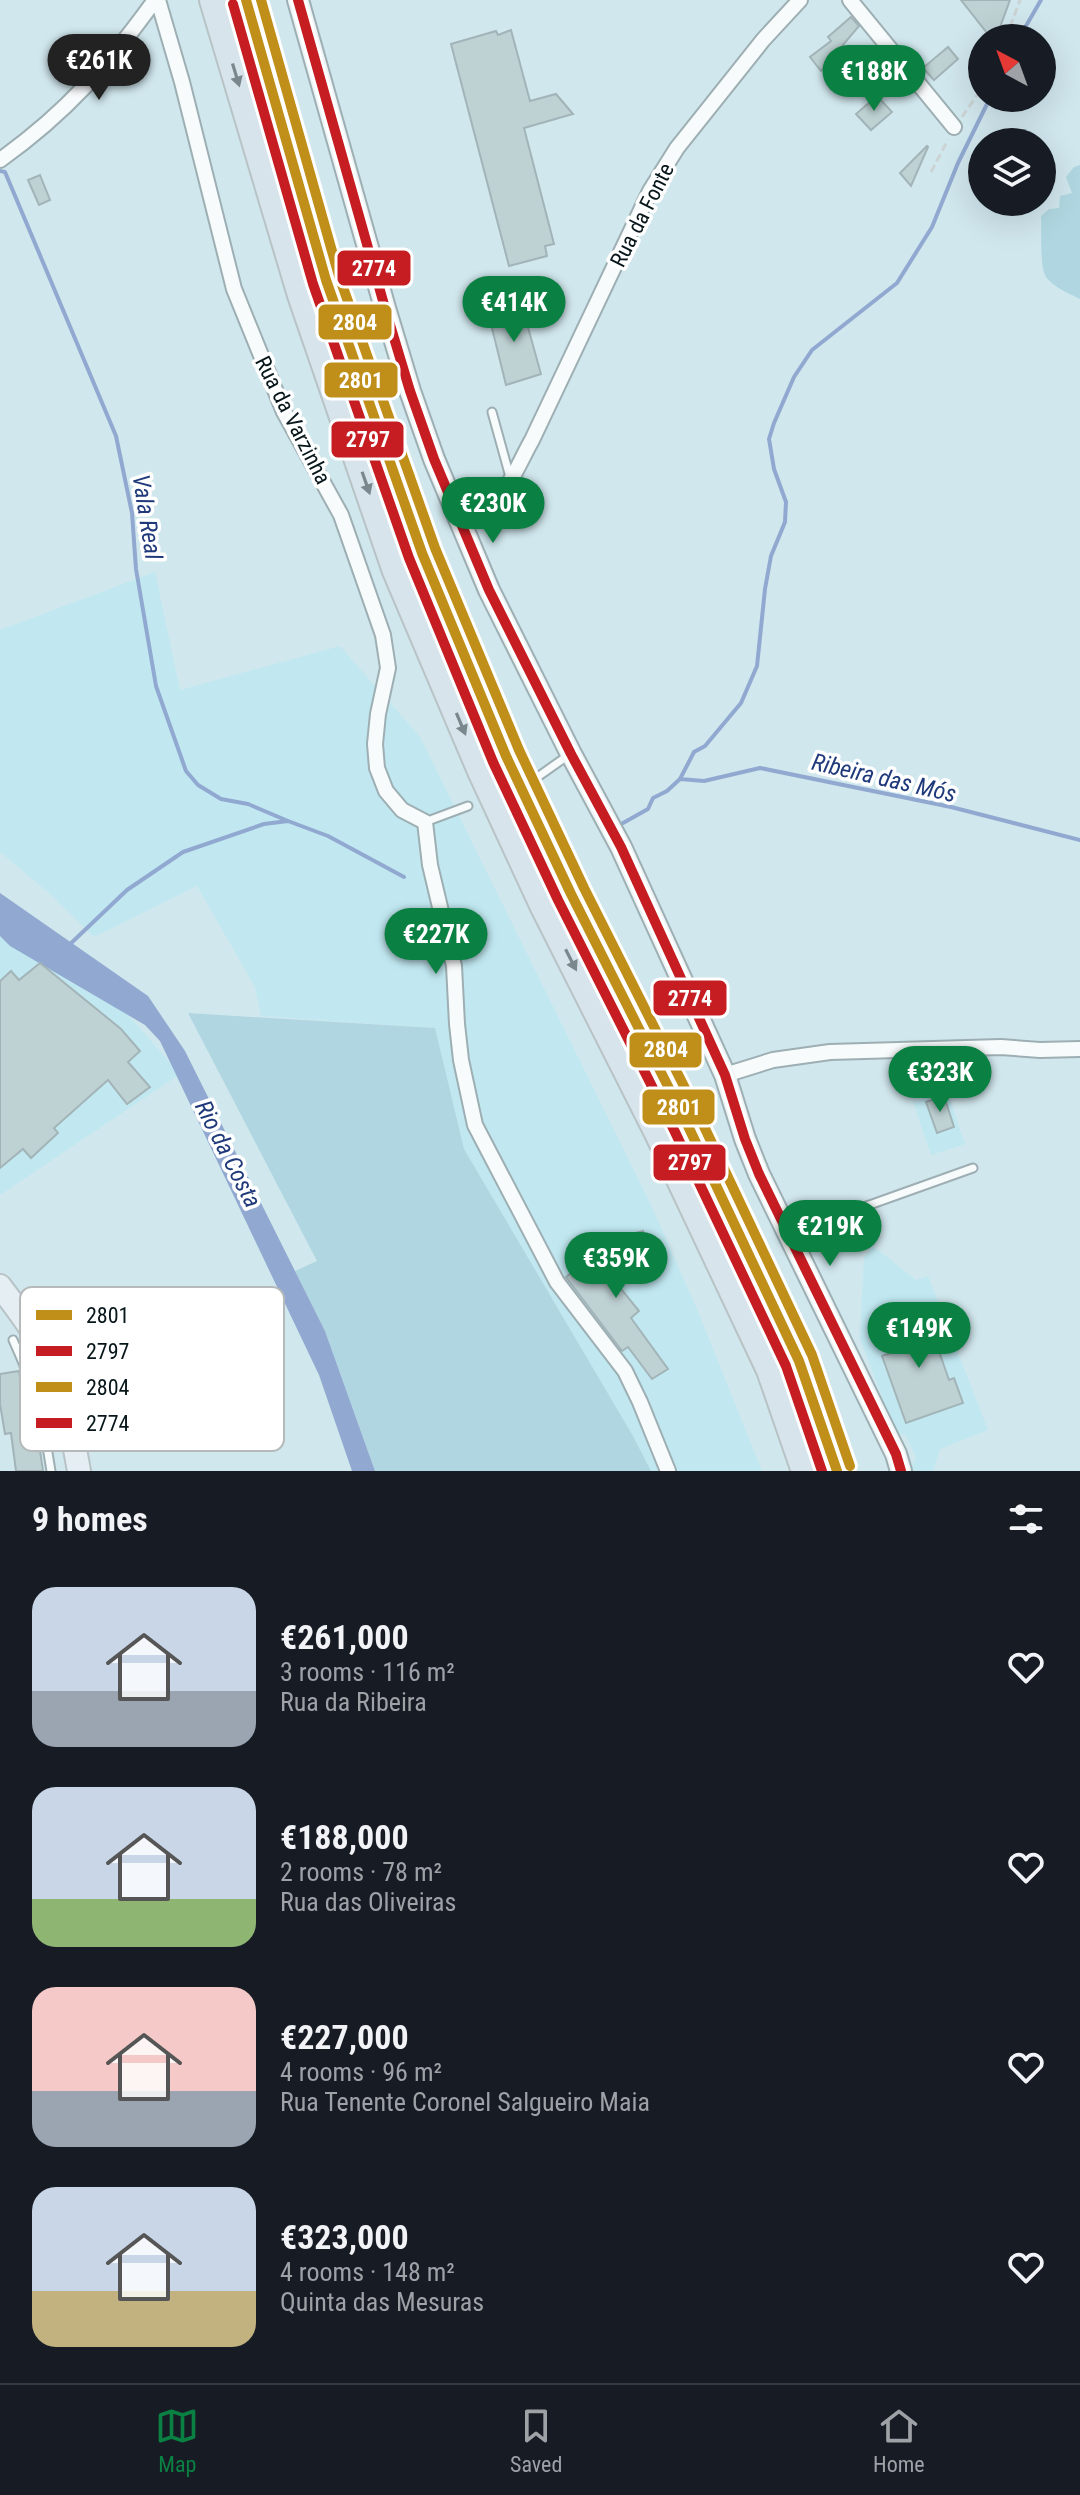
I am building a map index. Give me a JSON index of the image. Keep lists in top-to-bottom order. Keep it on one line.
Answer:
{"streets":{"street":["Rua da Fonte","Rua da Varzinha"]},"water":["Vala Real","Ribeira das Mós","Rio da Costa"],"lines":["transit line 2801","transit line 2804","transit line 2774","transit line 2797"],"legend":["2801","2797","2804","2774"],"north":"top left","page":{"price":["€261K","€188K","€414K","€230K","€227K","€323K","€219K","€359K","€149K"],"heading":"9 homes","list":[{"name":"€261,000","note":"3 rooms · 116 m² · Rua da Ribeira"},{"name":"€188,000","note":"2 rooms · 78 m² · Rua das Oliveiras"},{"name":"€227,000","note":"4 rooms · 96 m² · Rua Tenente Coronel Salgueiro Maia"},{"name":"€323,000","note":"4 rooms · 148 m² · Quinta das Mesuras"}],"tabs":["Map","Saved","Home"]}}
